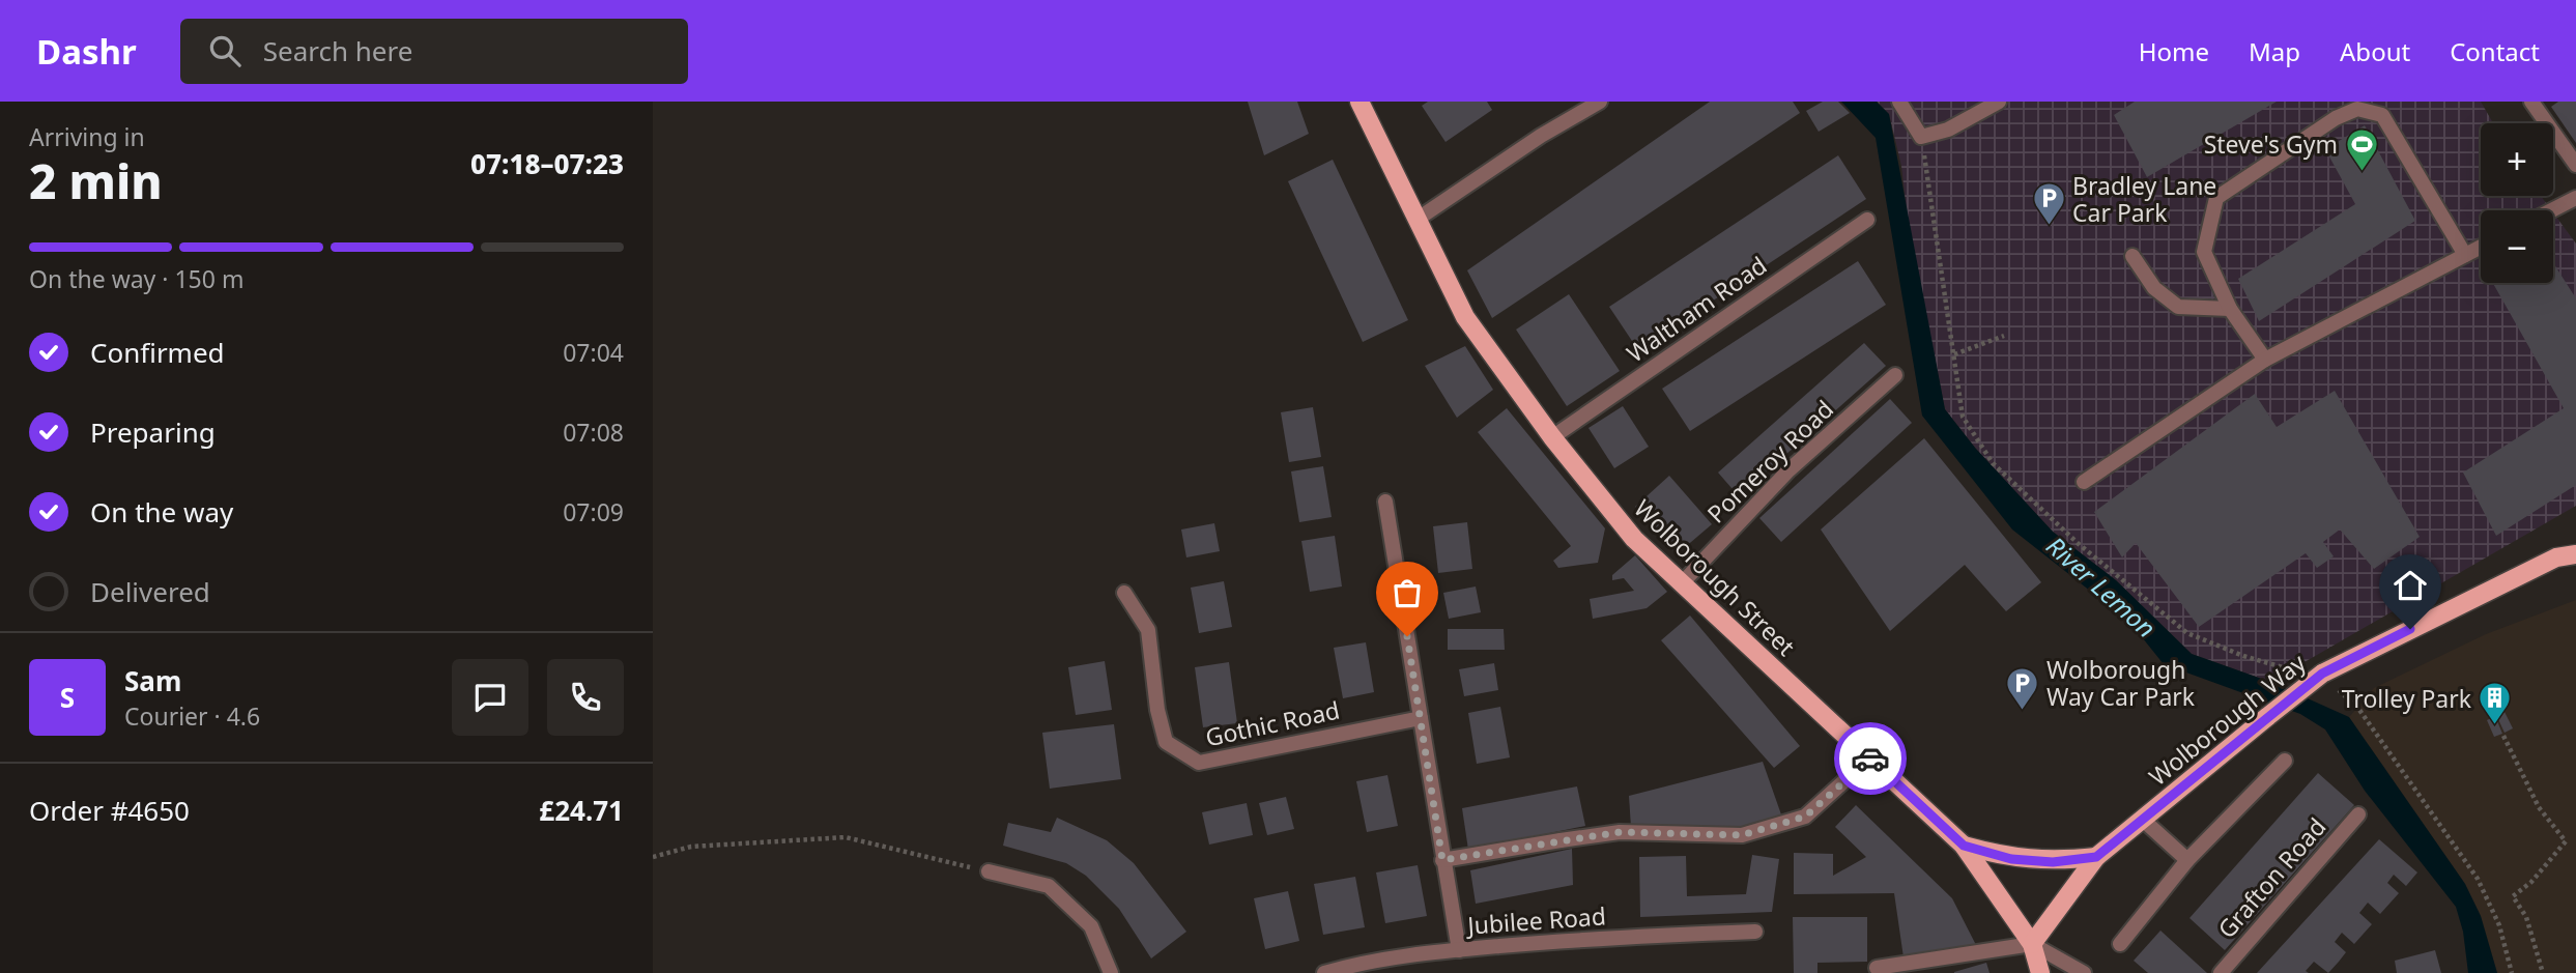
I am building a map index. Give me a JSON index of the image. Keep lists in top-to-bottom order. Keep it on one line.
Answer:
{"streets":{"main road":["Wolborough Street","Wolborough Way"],"street":["Waltham Road","Pomeroy Road","Gothic Road","Grafton Road","Jubilee Road"]},"crossings":[["Waltham Road","Wolborough Street"],["Pomeroy Road","Wolborough Street"],["Wolborough Street","Wolborough Way"]],"water":["River Lemon"],"places":{"sports":["Steve's Gym"],"parking":["Bradley Lane Car Park","Wolborough Way Car Park"],"building":["Trolley Park"]},"page":{"header":"Dashr","search":"Search here","nav":["Home","Map","About","Contact"],"heading":["2 min","Arriving in","07:18–07:23"],"panel":["Sam","Courier · 4.6","Order #4650","£24.71"],"map_buttons":["+","−"],"bar":"On the way · 150 m","list":[["Confirmed","07:04"],["Preparing","07:08"],["On the way","07:09"],"Delivered"],"round":"S"}}
